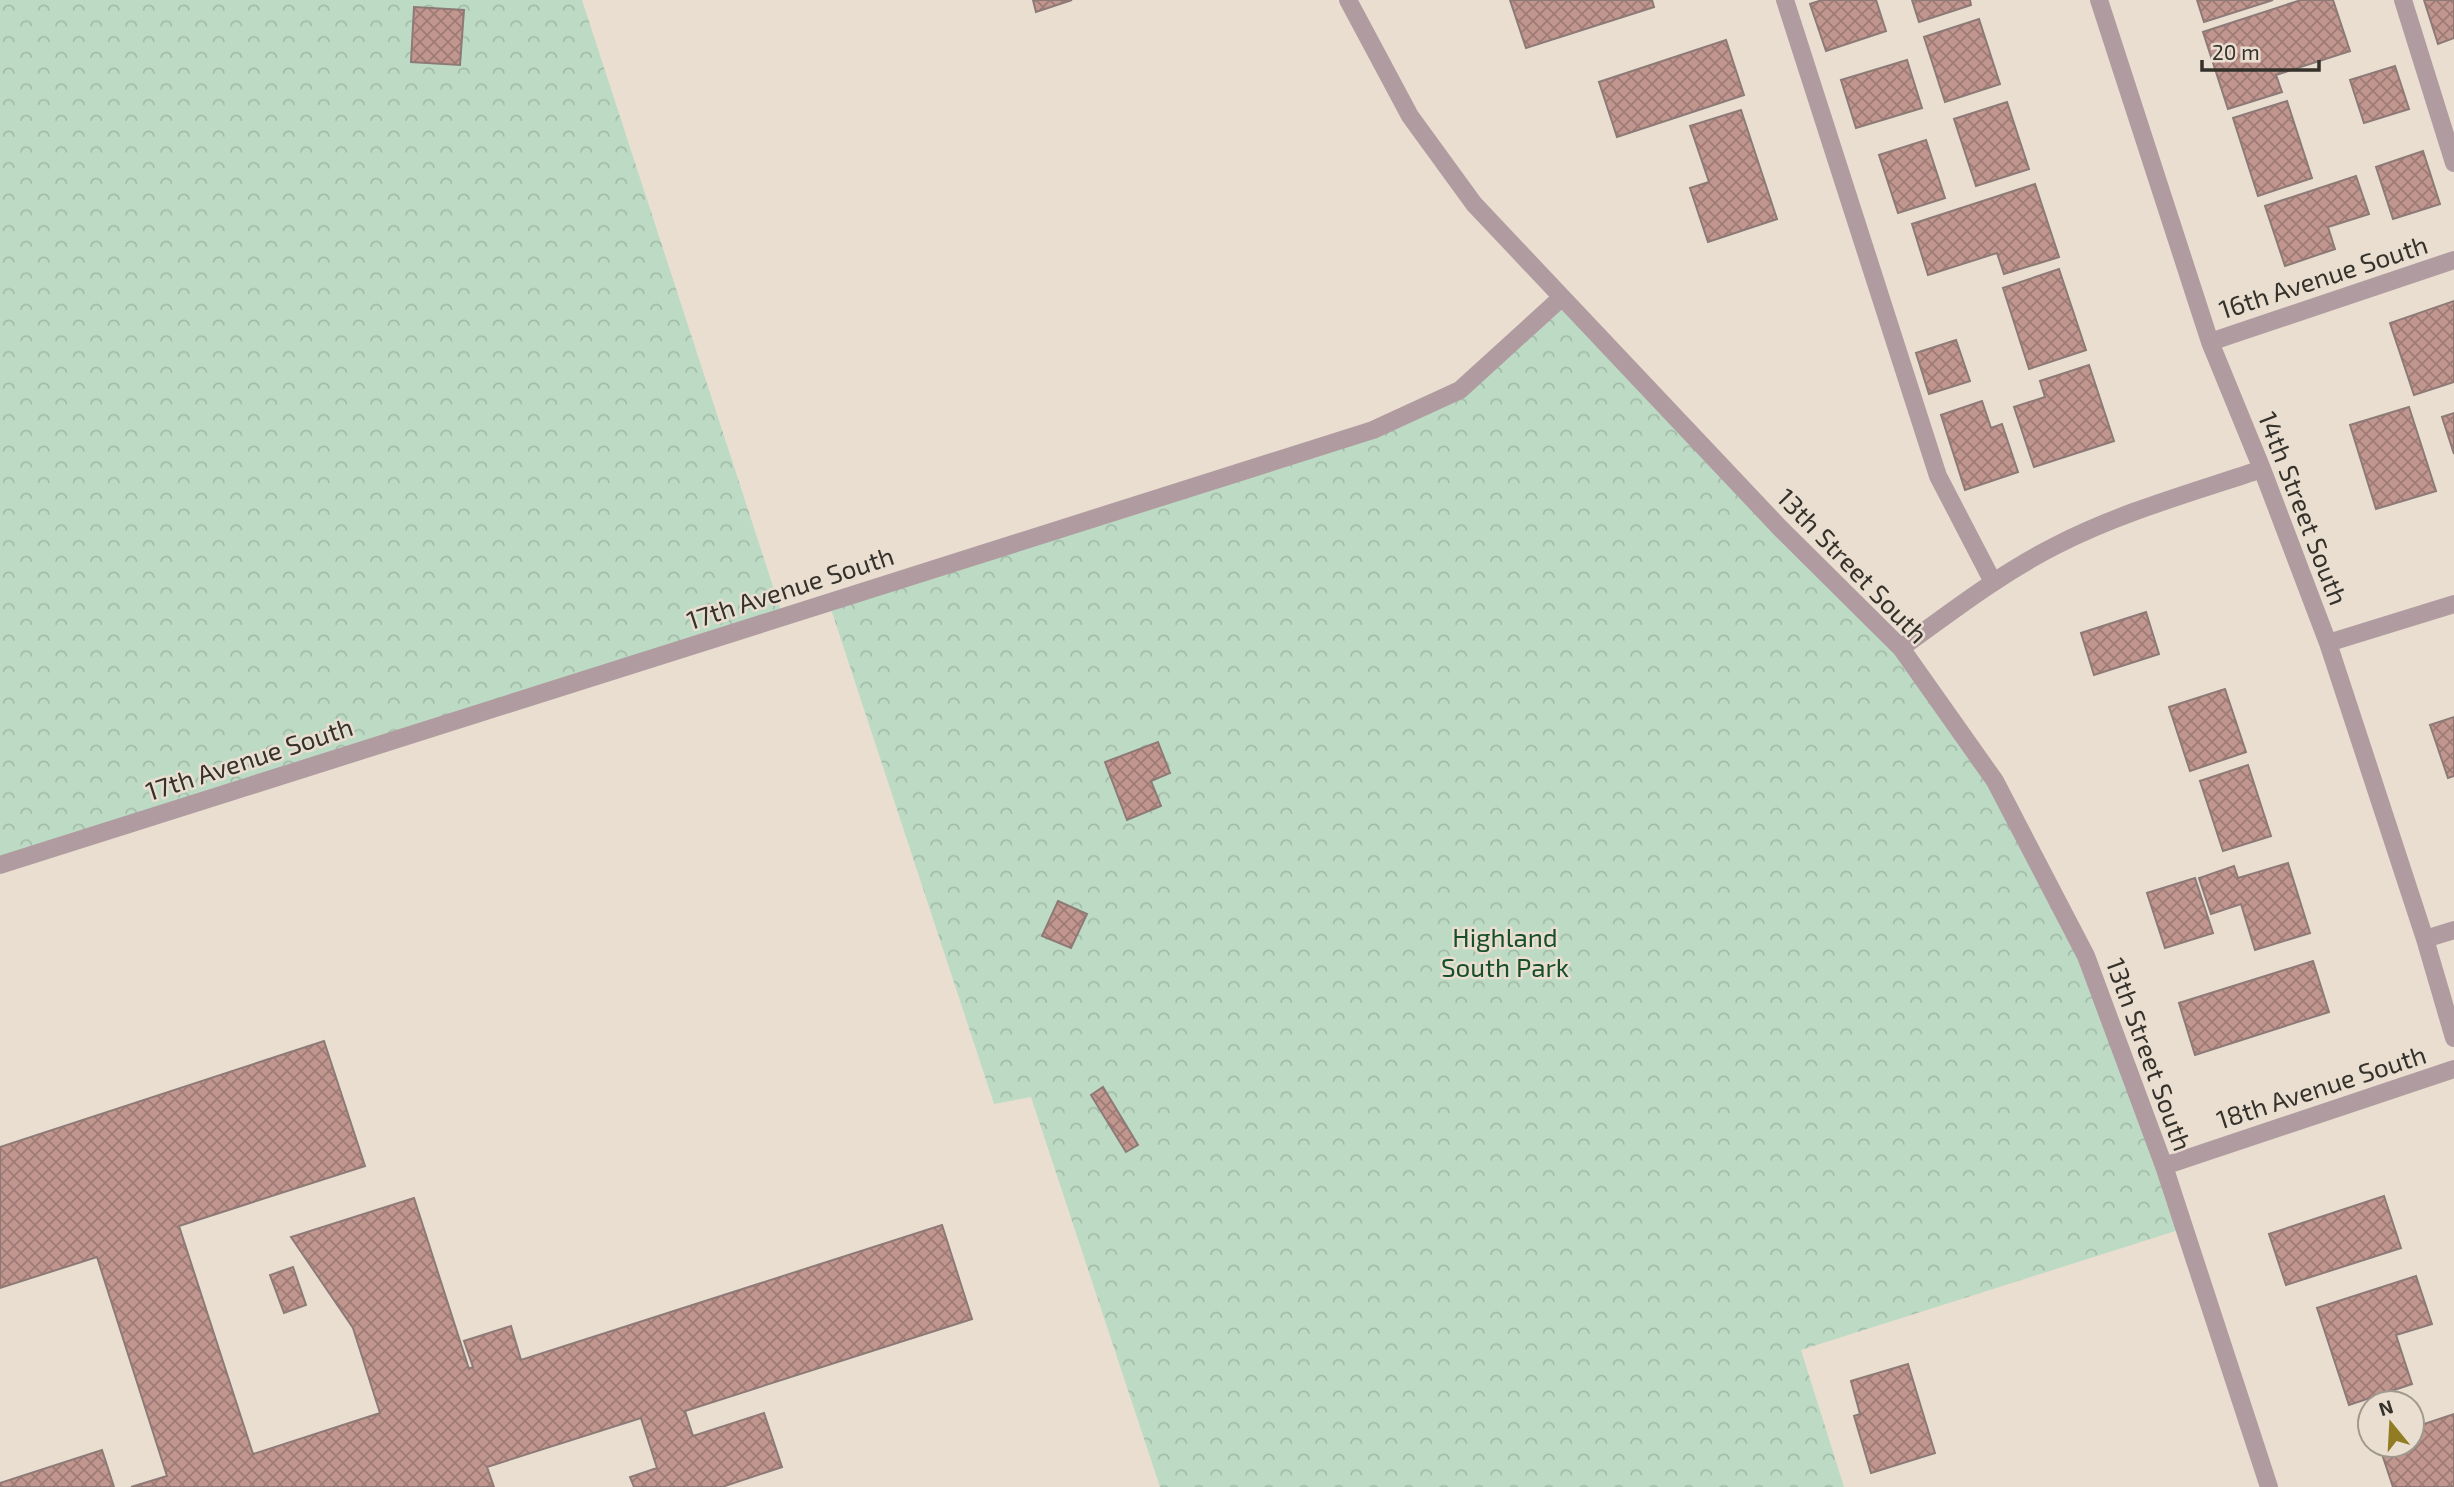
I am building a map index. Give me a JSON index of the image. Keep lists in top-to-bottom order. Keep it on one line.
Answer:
{"streets":{"street":["16th Avenue South","14th Street South","13th Street South","17th Avenue South","18th Avenue South"]},"crossings":[["16th Avenue South","14th Street South"],["13th Street South","17th Avenue South"],["13th Street South","18th Avenue South"]],"parks":["Highland South Park"],"scale_bar":"20 m","north":"top"}
